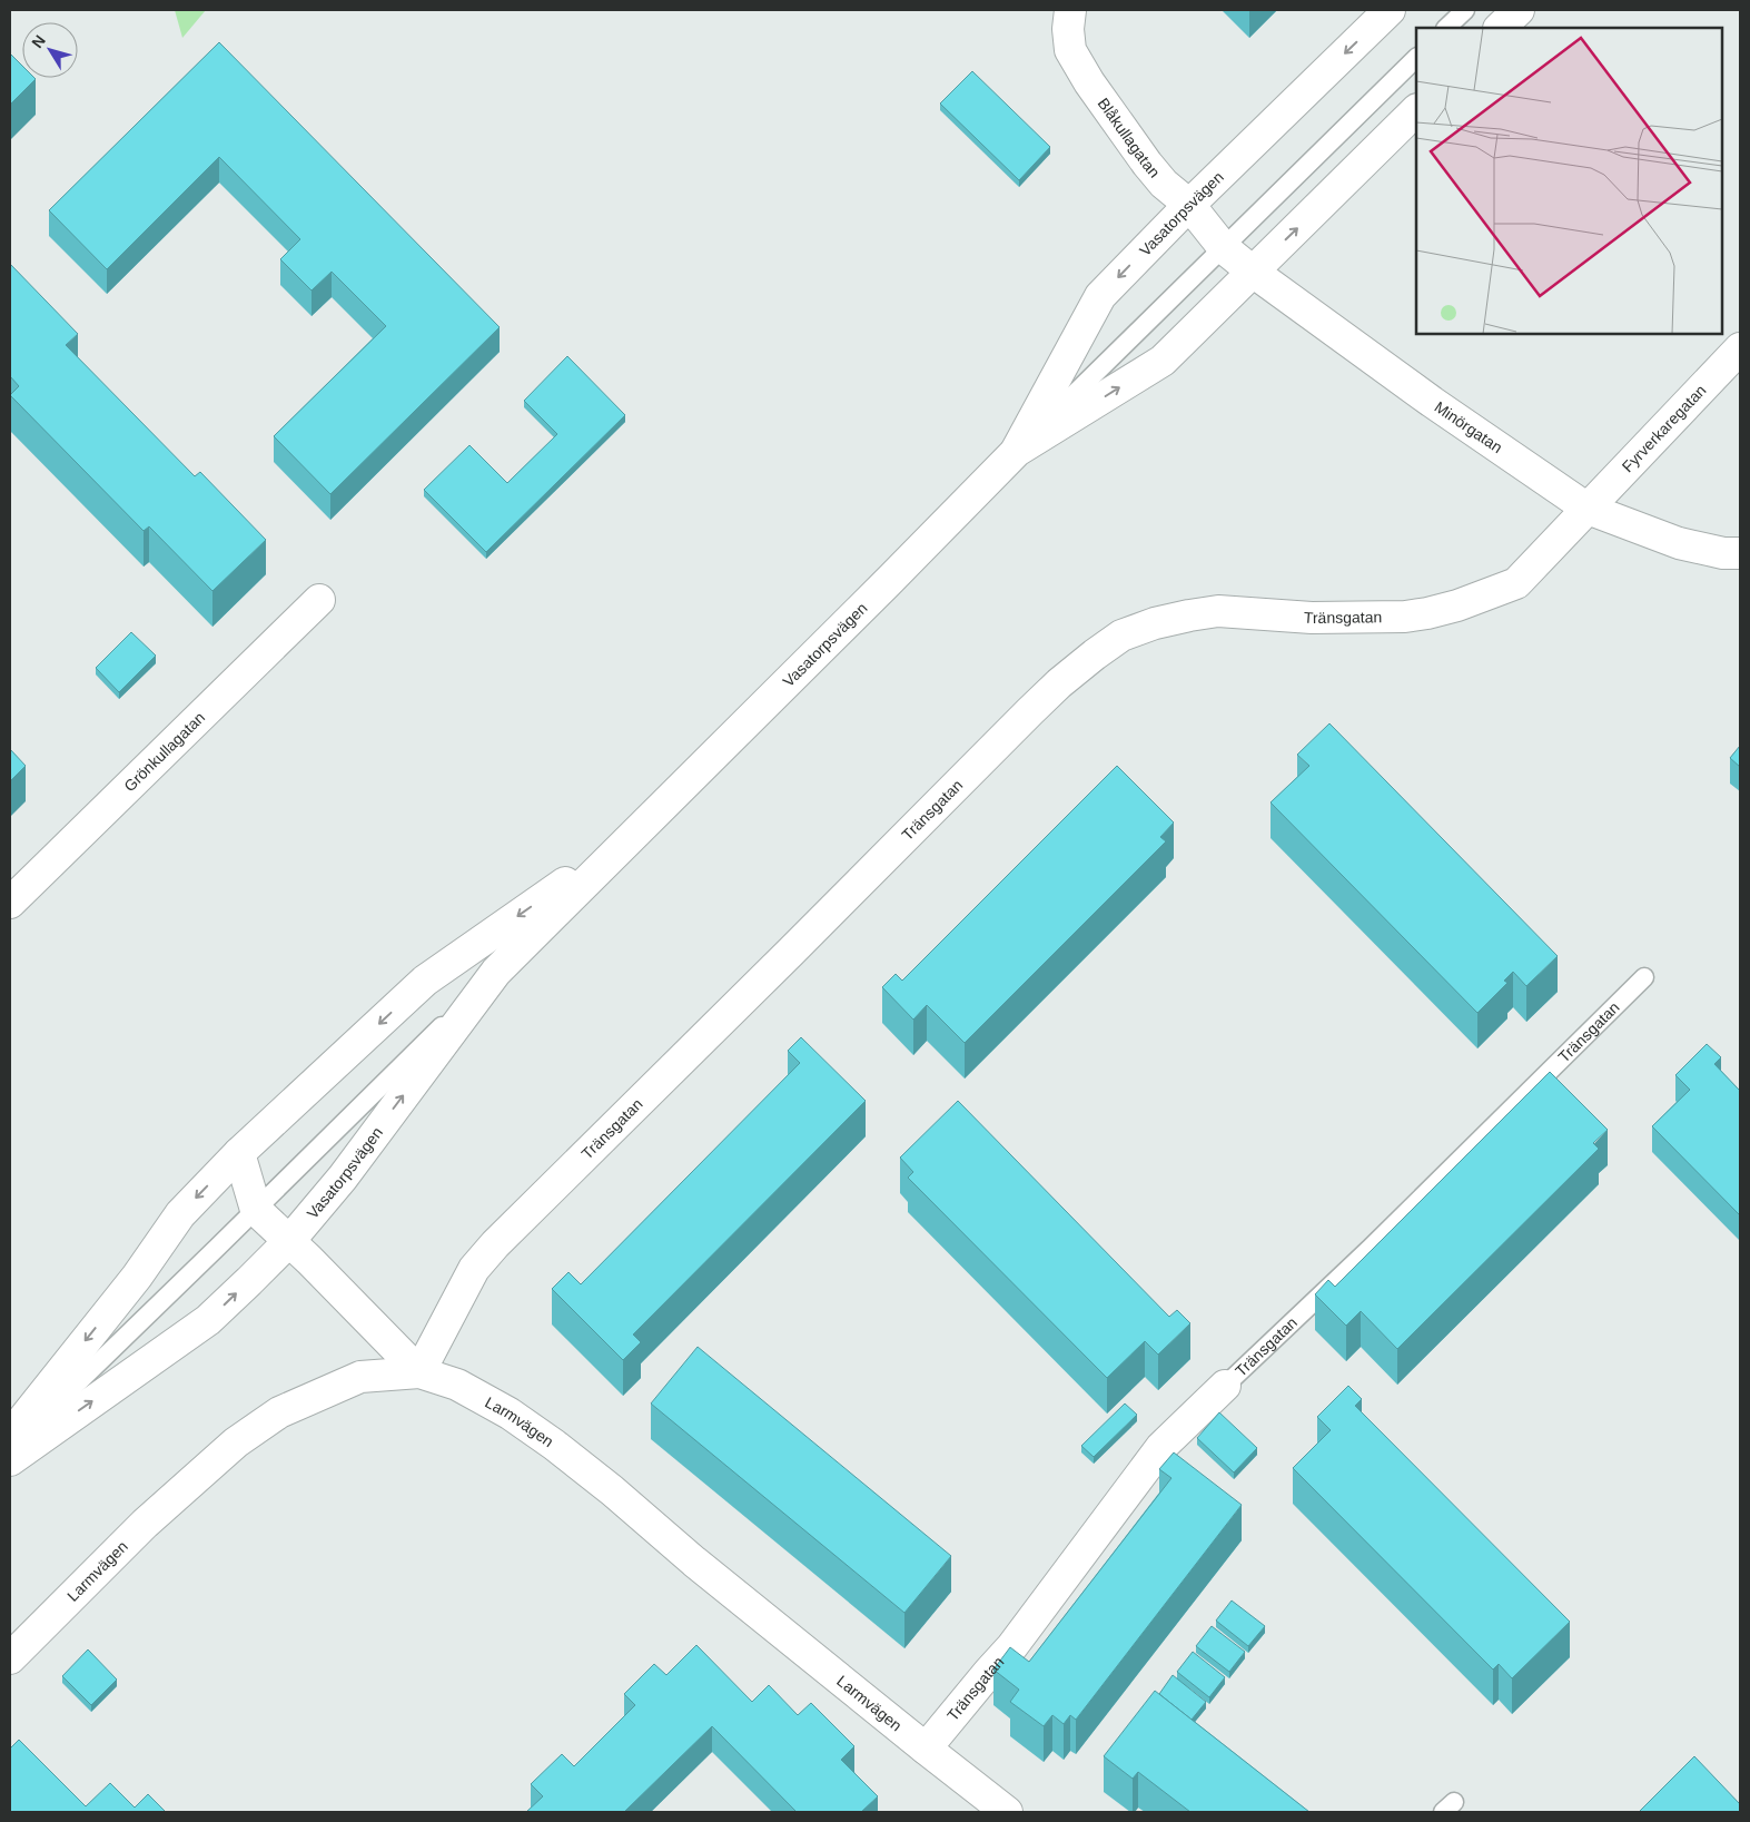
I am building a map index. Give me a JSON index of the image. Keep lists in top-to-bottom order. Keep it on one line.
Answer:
{"streets":{"street":["Blåkullagatan","Vasatorpsvägen","Minörgatan","Fyrverkaregatan","Tränsgatan","Grönkullagatan","Larmvägen"]},"crossings":[["Blåkullagatan","Vasatorpsvägen"],["Blåkullagatan","Minörgatan"],["Vasatorpsvägen","Minörgatan"],["Minörgatan","Fyrverkaregatan"],["Minörgatan","Tränsgatan"],["Fyrverkaregatan","Tränsgatan"],["Tränsgatan","Larmvägen"]],"north":"top left"}
